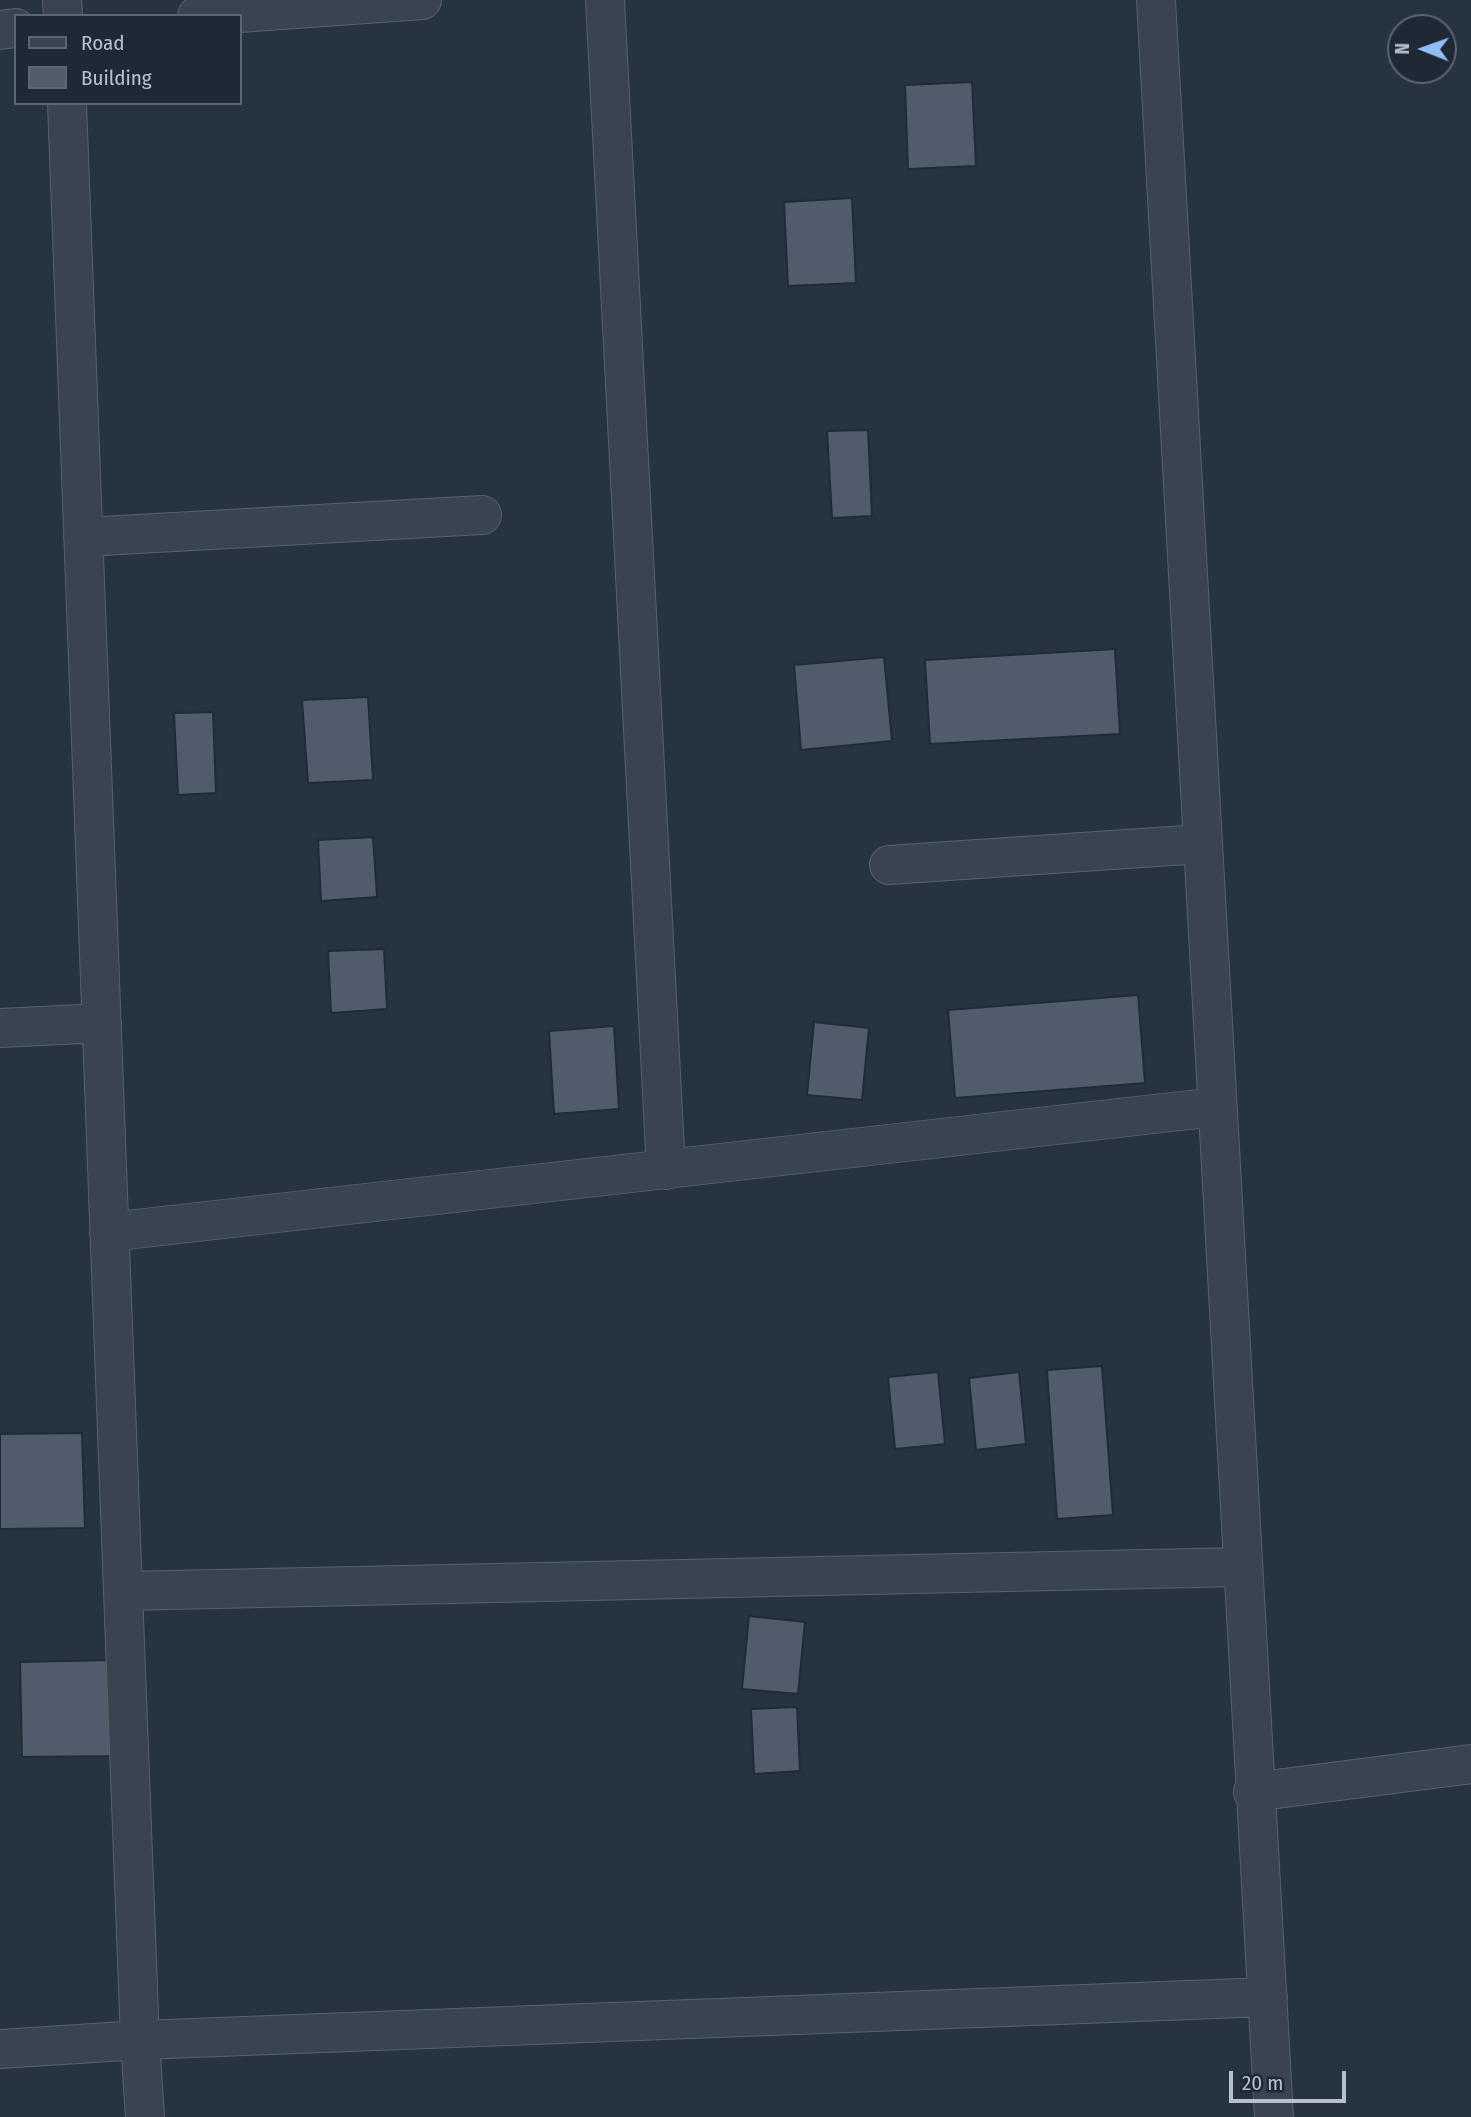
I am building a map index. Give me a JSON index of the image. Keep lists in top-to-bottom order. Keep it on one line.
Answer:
{"legend":["Road","Building"],"scale_bar":"20 m","north":"left"}
